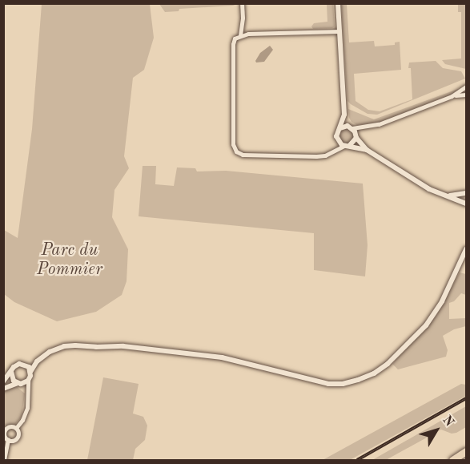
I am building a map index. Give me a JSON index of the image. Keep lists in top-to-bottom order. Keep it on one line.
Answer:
{"parks":["Parc du Pommier"],"north":"top right"}
